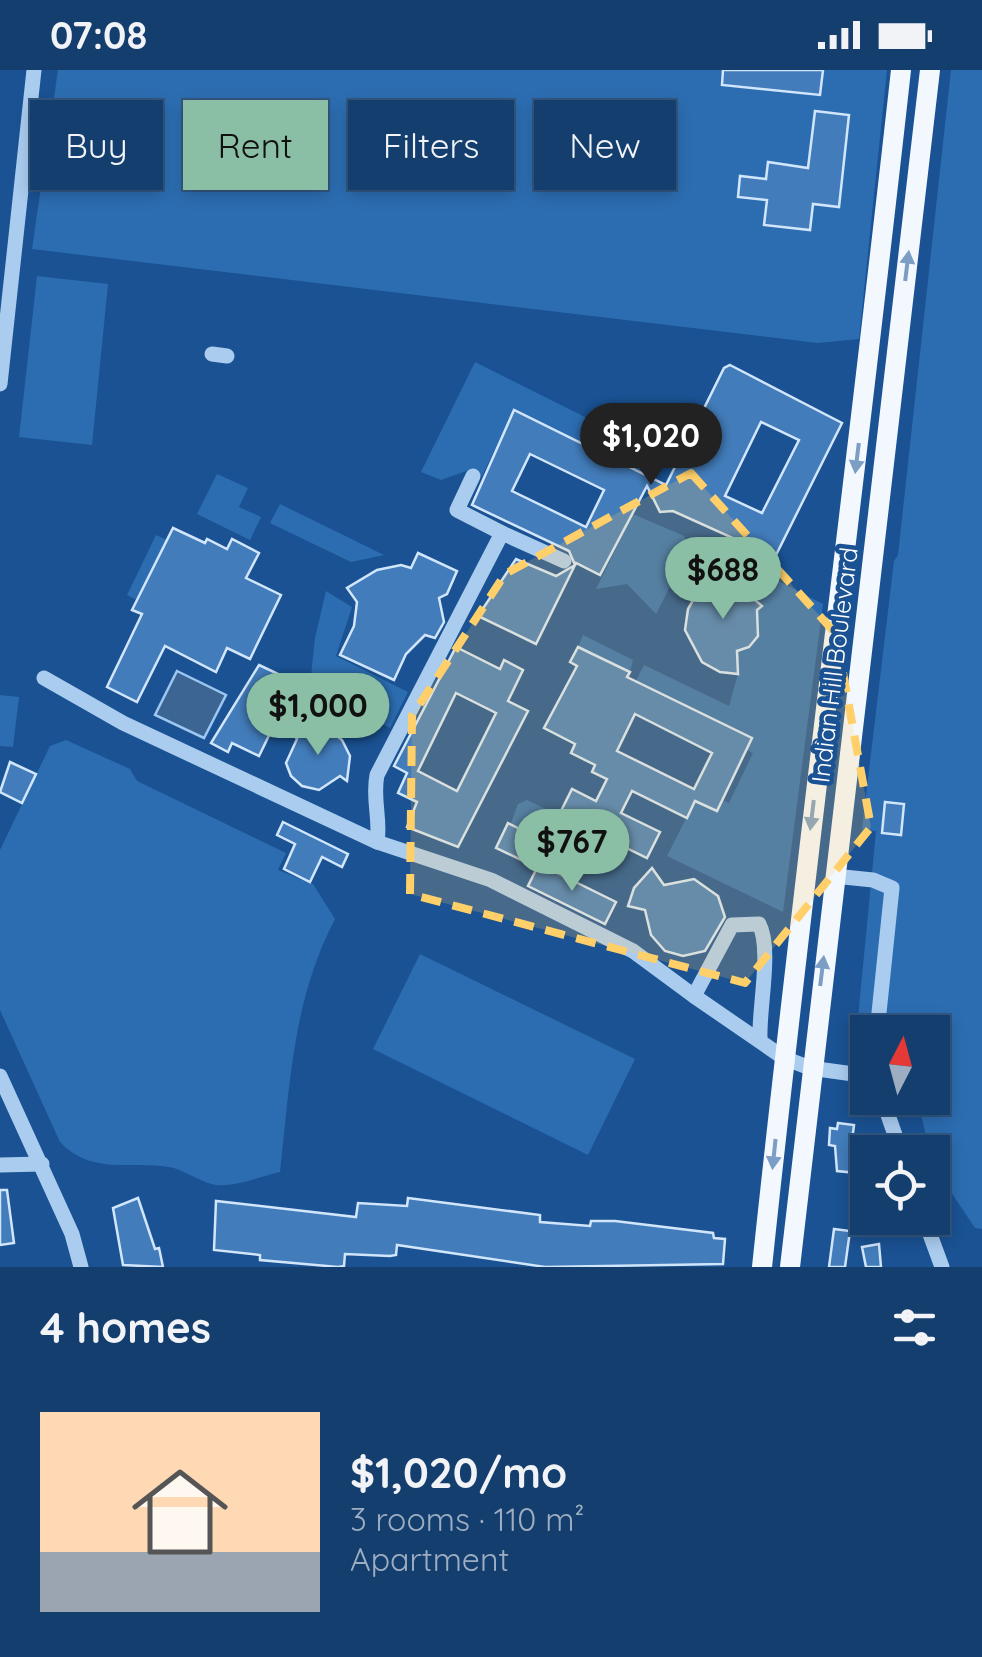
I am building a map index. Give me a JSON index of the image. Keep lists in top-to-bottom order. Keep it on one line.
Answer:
{"streets":{"main road":["Indian Hill Boulevard"]},"north":"top","page":{"status":"07:08","chip":["Buy","Rent","Filters","New"],"price":["$1,020","$688","$1,000","$767"],"heading":"4 homes","list":[{"name":"$1,020/mo","note":"3 rooms · 110 m² · Apartment"}]}}
